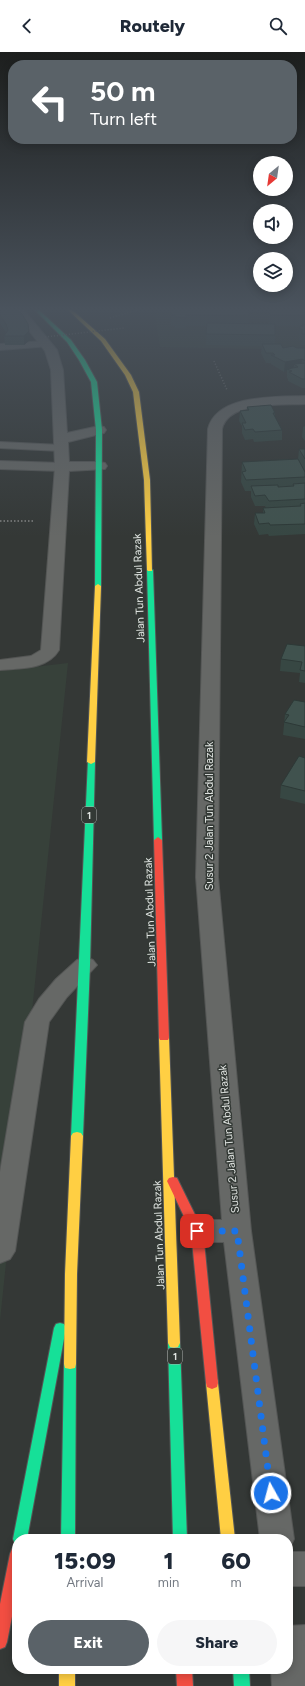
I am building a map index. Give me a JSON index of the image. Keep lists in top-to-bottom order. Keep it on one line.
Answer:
{"streets":{"highway":["Jalan Tun Abdul Razak","1"],"street":["Susur 2 Jalan Tun Abdul Razak"]},"north":"bottom left","page":{"header":"Routely","turn":["50 m","Turn left"],"eta":["15:09","Arrival","1","min","60","m"],"buttons":["Exit","Share"]}}
